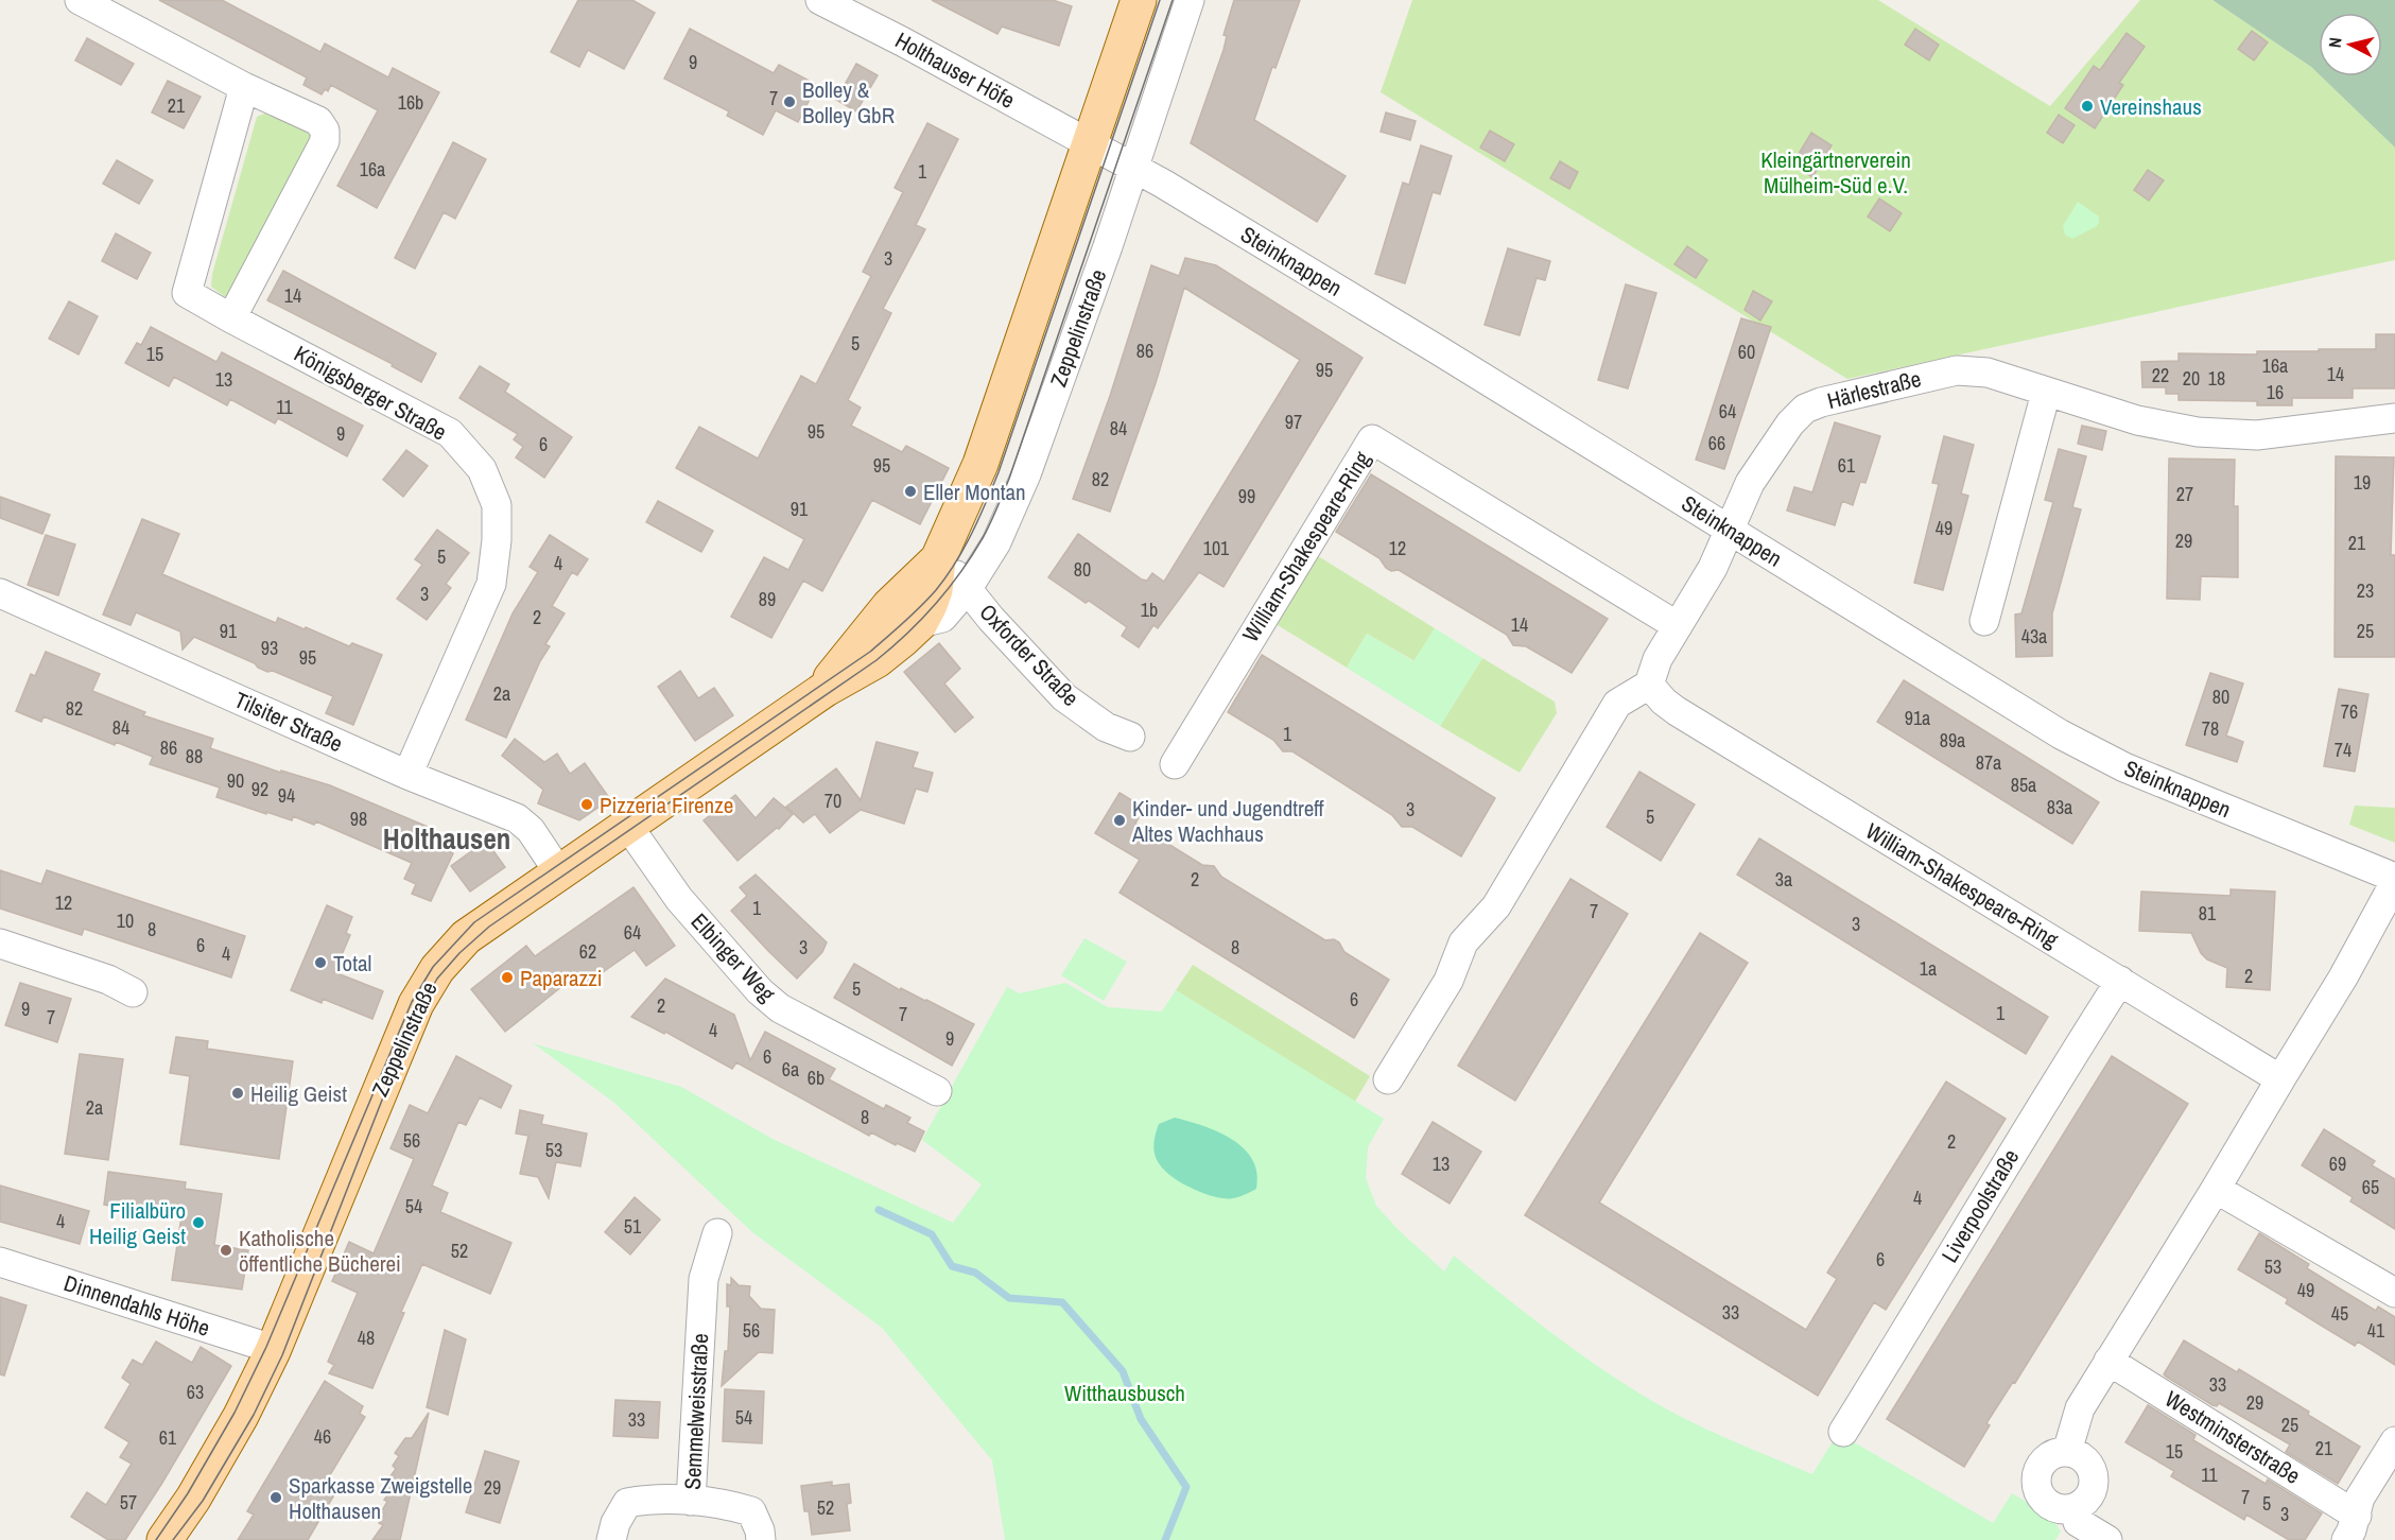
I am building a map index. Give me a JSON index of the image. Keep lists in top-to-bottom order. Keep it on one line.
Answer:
{"streets":{"main road":["Zeppelinstraße"],"street":["Holthauser Höfe","Steinknappen","Härlestraße","Königsberger Straße","William-Shakespeare-Ring","Oxforder Straße","Tilsiter Straße","Elbinger Weg","Liverpoolstraße","Dinnendahls Höhe","Semmelweisstraße","Westminsterstraße"]},"crossings":[["Holthauser Höfe","Steinknappen"],["Holthauser Höfe","Zeppelinstraße"],["Steinknappen","Zeppelinstraße"],["Steinknappen","Härlestraße"],["Zeppelinstraße","Oxforder Straße"],["Zeppelinstraße","Tilsiter Straße"],["Zeppelinstraße","Elbinger Weg"],["Zeppelinstraße","Dinnendahls Höhe"],["Königsberger Straße","Tilsiter Straße"],["William-Shakespeare-Ring","Liverpoolstraße"]],"districts":["Holthausen"],"parks":["Kleingärtnerverein Mülheim-Süd e.V.","Witthausbusch"],"places":["Bolley & Bolley GbR","Vereinshaus","Eller Montan","Pizzeria Firenze","Kinder- und Jugendtreff Altes Wachhaus","Total","Paparazzi","Heilig Geist","Filialbüro Heilig Geist","Katholische öffentliche Bücherei","Sparkasse Zweigstelle Holthausen"],"house_numbers":["9","7","16b","21","16a","1","3","14","5","86","60","15","16a","95","14","22","20","18","13","16","11","64","97","84","95","9","66","6","95","61","82","19","27","99","91","49","29","21","101","12","5","4","80","23","3","89","1b","2","14","91","25","43a","93","95","2a","80","82","76","91a","84","78","1","89a","86","74","88","87a","90","85a","92","94","70","83a","3","5","98","2","3a","12","1","7","81","10","3","8","64","6","3","8","62","4","1a","2","5","6","2","9","1","7","7","4","9","6","6a","6b","2a","8","56","2","53","13","69","65","4","54","4","51","52","6","53","49","33","45","56","41","48","33","63","29","54","33","25","46","61","21","15","11","29","7","57","5","52","3"],"north":"left"}
